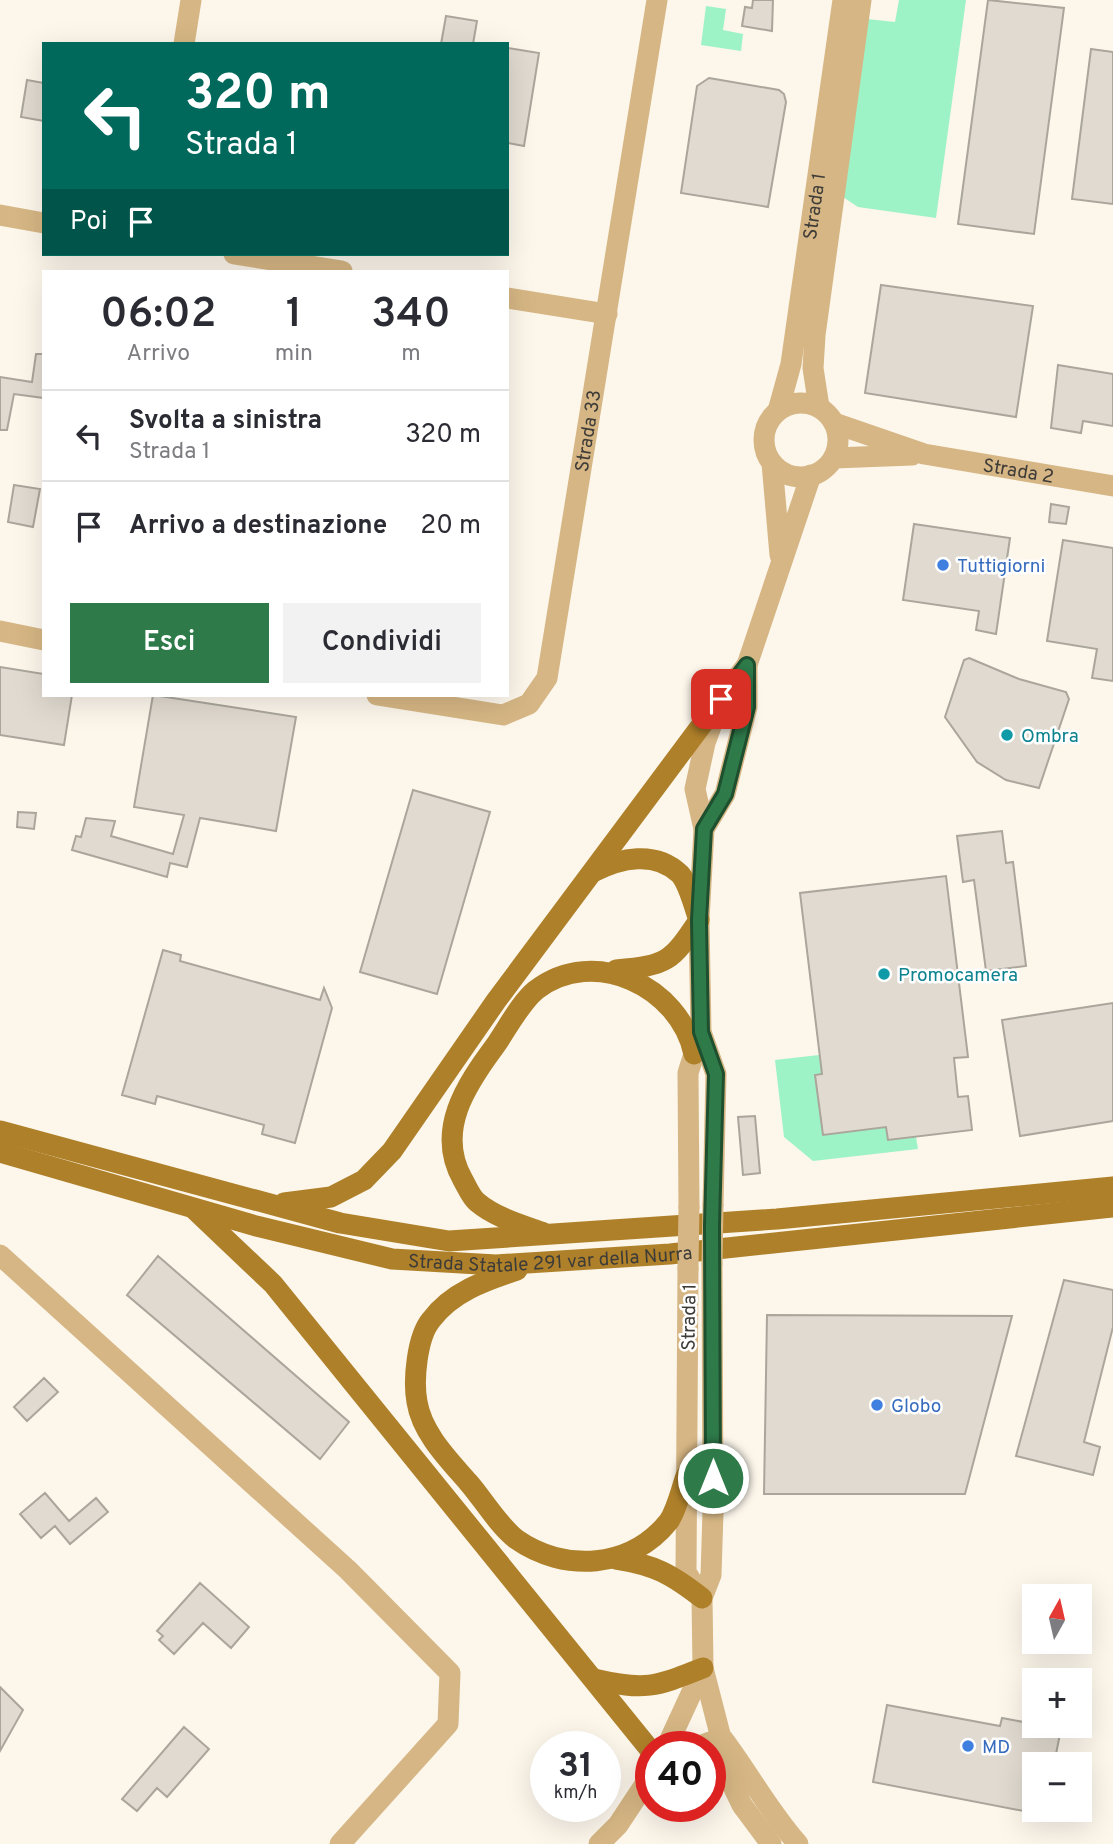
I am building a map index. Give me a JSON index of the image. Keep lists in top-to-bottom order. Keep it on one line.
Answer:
{"streets":{"main road":["Strada Statale 291 var della Nurra"],"street":["Strada 1","Strada 33","Strada 2"]},"crossings":[["Strada 1","Strada 2"]],"places":["Tuttigiorni","Ombra","Promocamera","Globo","MD"],"north":"top","page":{"turn":["320 m","Strada 1"],"then":"Poi","eta":["06:02","Arrivo","1","min","340","m"],"list":[{"name":"Svolta a sinistra","note":"Strada 1","value":"320 m"},{"name":"Arrivo a destinazione","value":"20 m"}],"buttons":["Esci","Condividi"],"map_buttons":["+","−"],"speed":"31 km/h","limit":"40"}}
